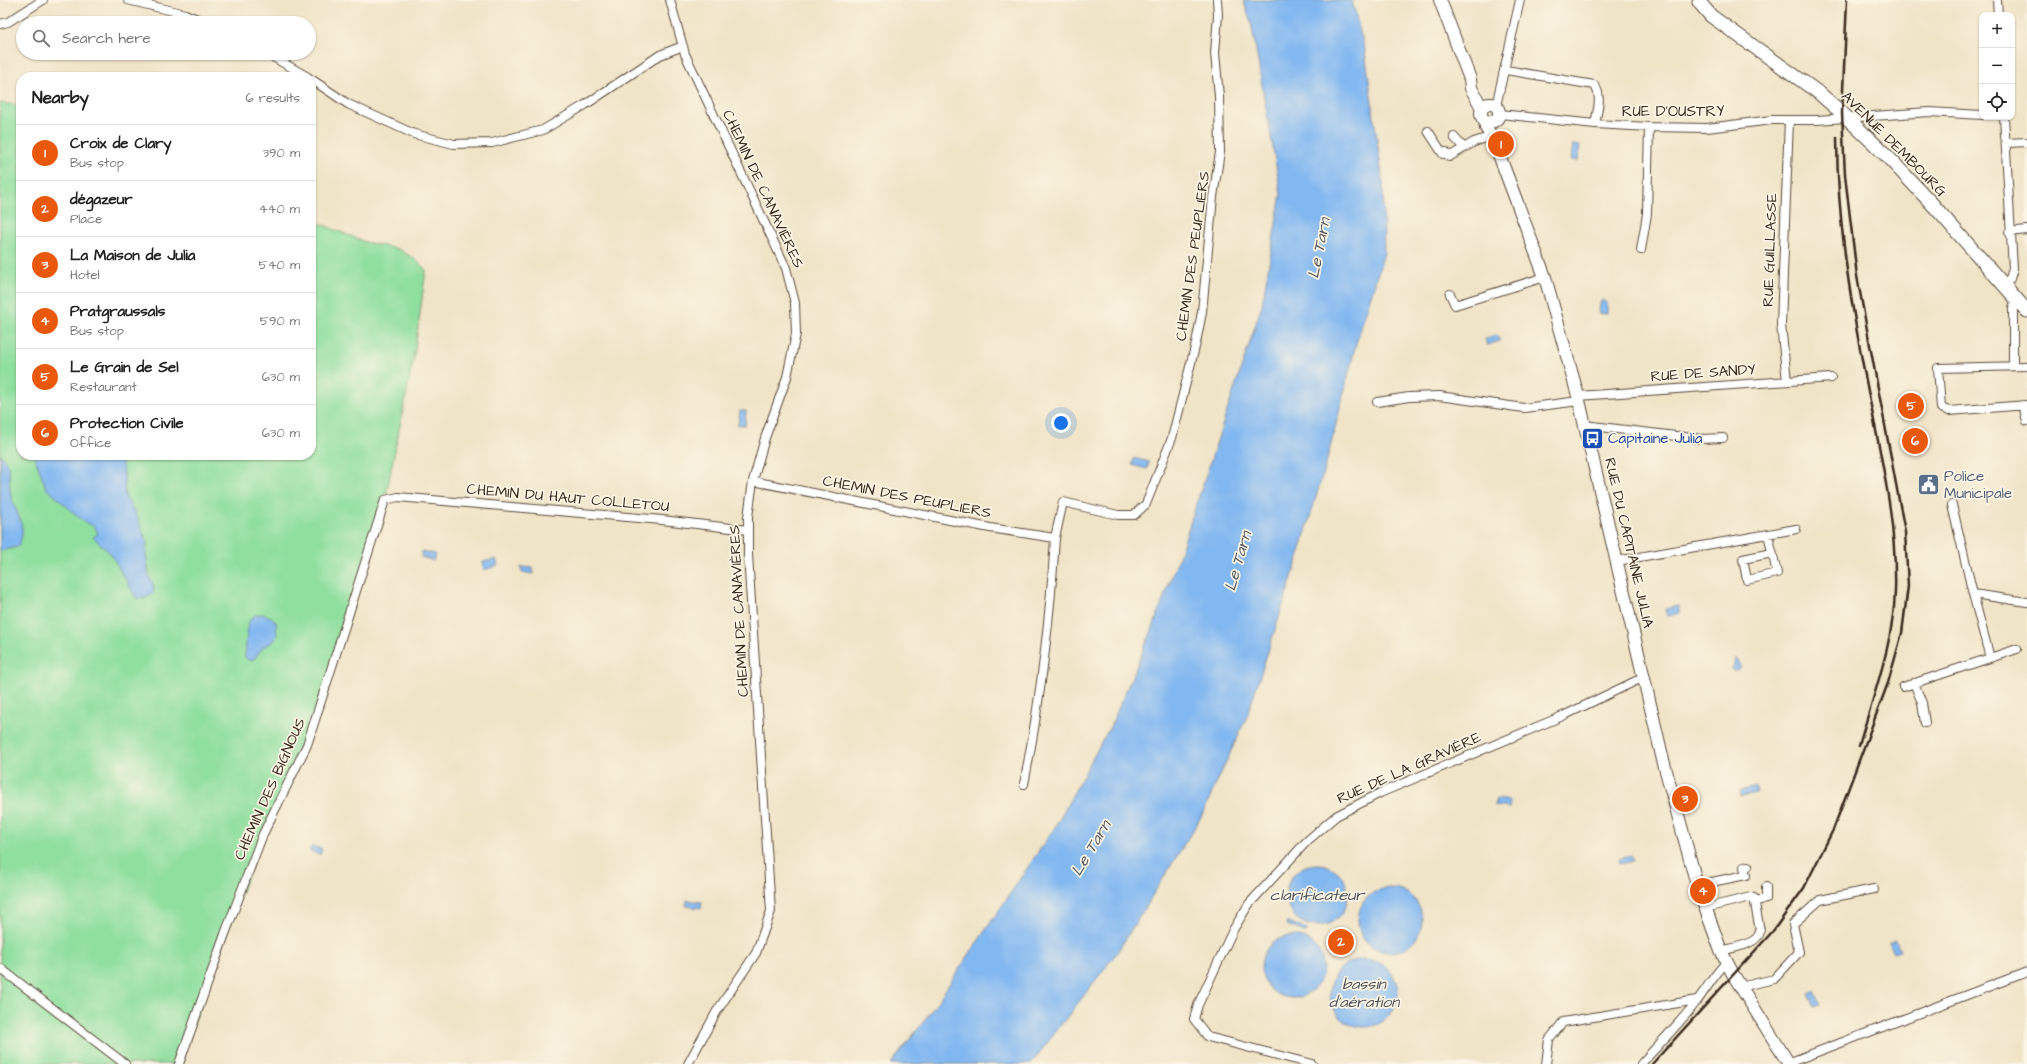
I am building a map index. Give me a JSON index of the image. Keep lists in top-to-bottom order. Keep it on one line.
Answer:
{"streets":{"main road":["AVENUE DEMBOURG"],"street":["RUE D'OUSTRY","CHEMIN DE CANAVIÈRES","RUE GUILLASSE","CHEMIN DES PEUPLIERS","RUE DE SANDY","CHEMIN DU HAUT COLLETOU","RUE DU CAPITAINE JULIA","RUE DE LA GRAVIÈRE","CHEMIN DES BIGNOUS"]},"crossings":[["RUE D'OUSTRY","AVENUE DEMBOURG"],["RUE D'OUSTRY","RUE GUILLASSE"],["RUE D'OUSTRY","RUE DU CAPITAINE JULIA"],["CHEMIN DE CANAVIÈRES","CHEMIN DES PEUPLIERS"],["CHEMIN DE CANAVIÈRES","CHEMIN DU HAUT COLLETOU"],["RUE GUILLASSE","RUE DE SANDY"],["RUE DE SANDY","RUE DU CAPITAINE JULIA"],["CHEMIN DU HAUT COLLETOU","CHEMIN DES BIGNOUS"],["RUE DU CAPITAINE JULIA","RUE DE LA GRAVIÈRE"]],"water":["Le Tarn","clarificateur","bassin d'aération"],"places":{"bus stop":["Capitaine Julia"],"public building":["Police Municipale"]},"page":{"map_buttons":["+","−"],"search":"Search here","heading":["Nearby","6 results"],"list":[{"mark":"1","name":"Croix de Clary","note":"Bus stop","value":"390 m"},{"mark":"2","name":"dégazeur","note":"Place","value":"440 m"},{"mark":"3","name":"La Maison de Julia","note":"Hotel","value":"540 m"},{"mark":"4","name":"Pratgraussals","note":"Bus stop","value":"590 m"},{"mark":"5","name":"Le Grain de Sel","note":"Restaurant","value":"630 m"},{"mark":"6","name":"Protection Civile","note":"Office","value":"630 m"}],"pins":["1","5","6","3","4","2"]}}
